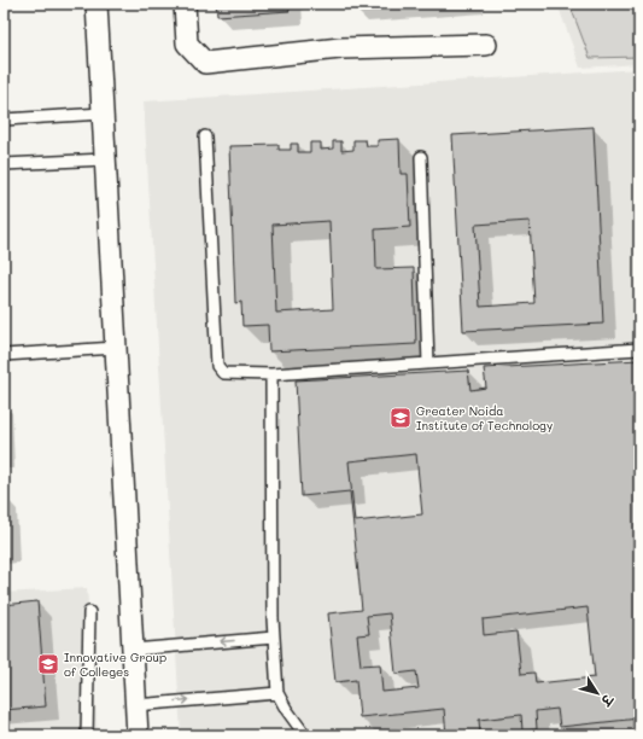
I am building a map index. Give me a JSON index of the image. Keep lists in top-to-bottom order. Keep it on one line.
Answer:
{"places":{"school or university":["Greater Noida Institute of Technology","Innovative Group of Colleges"]},"north":"bottom right"}
